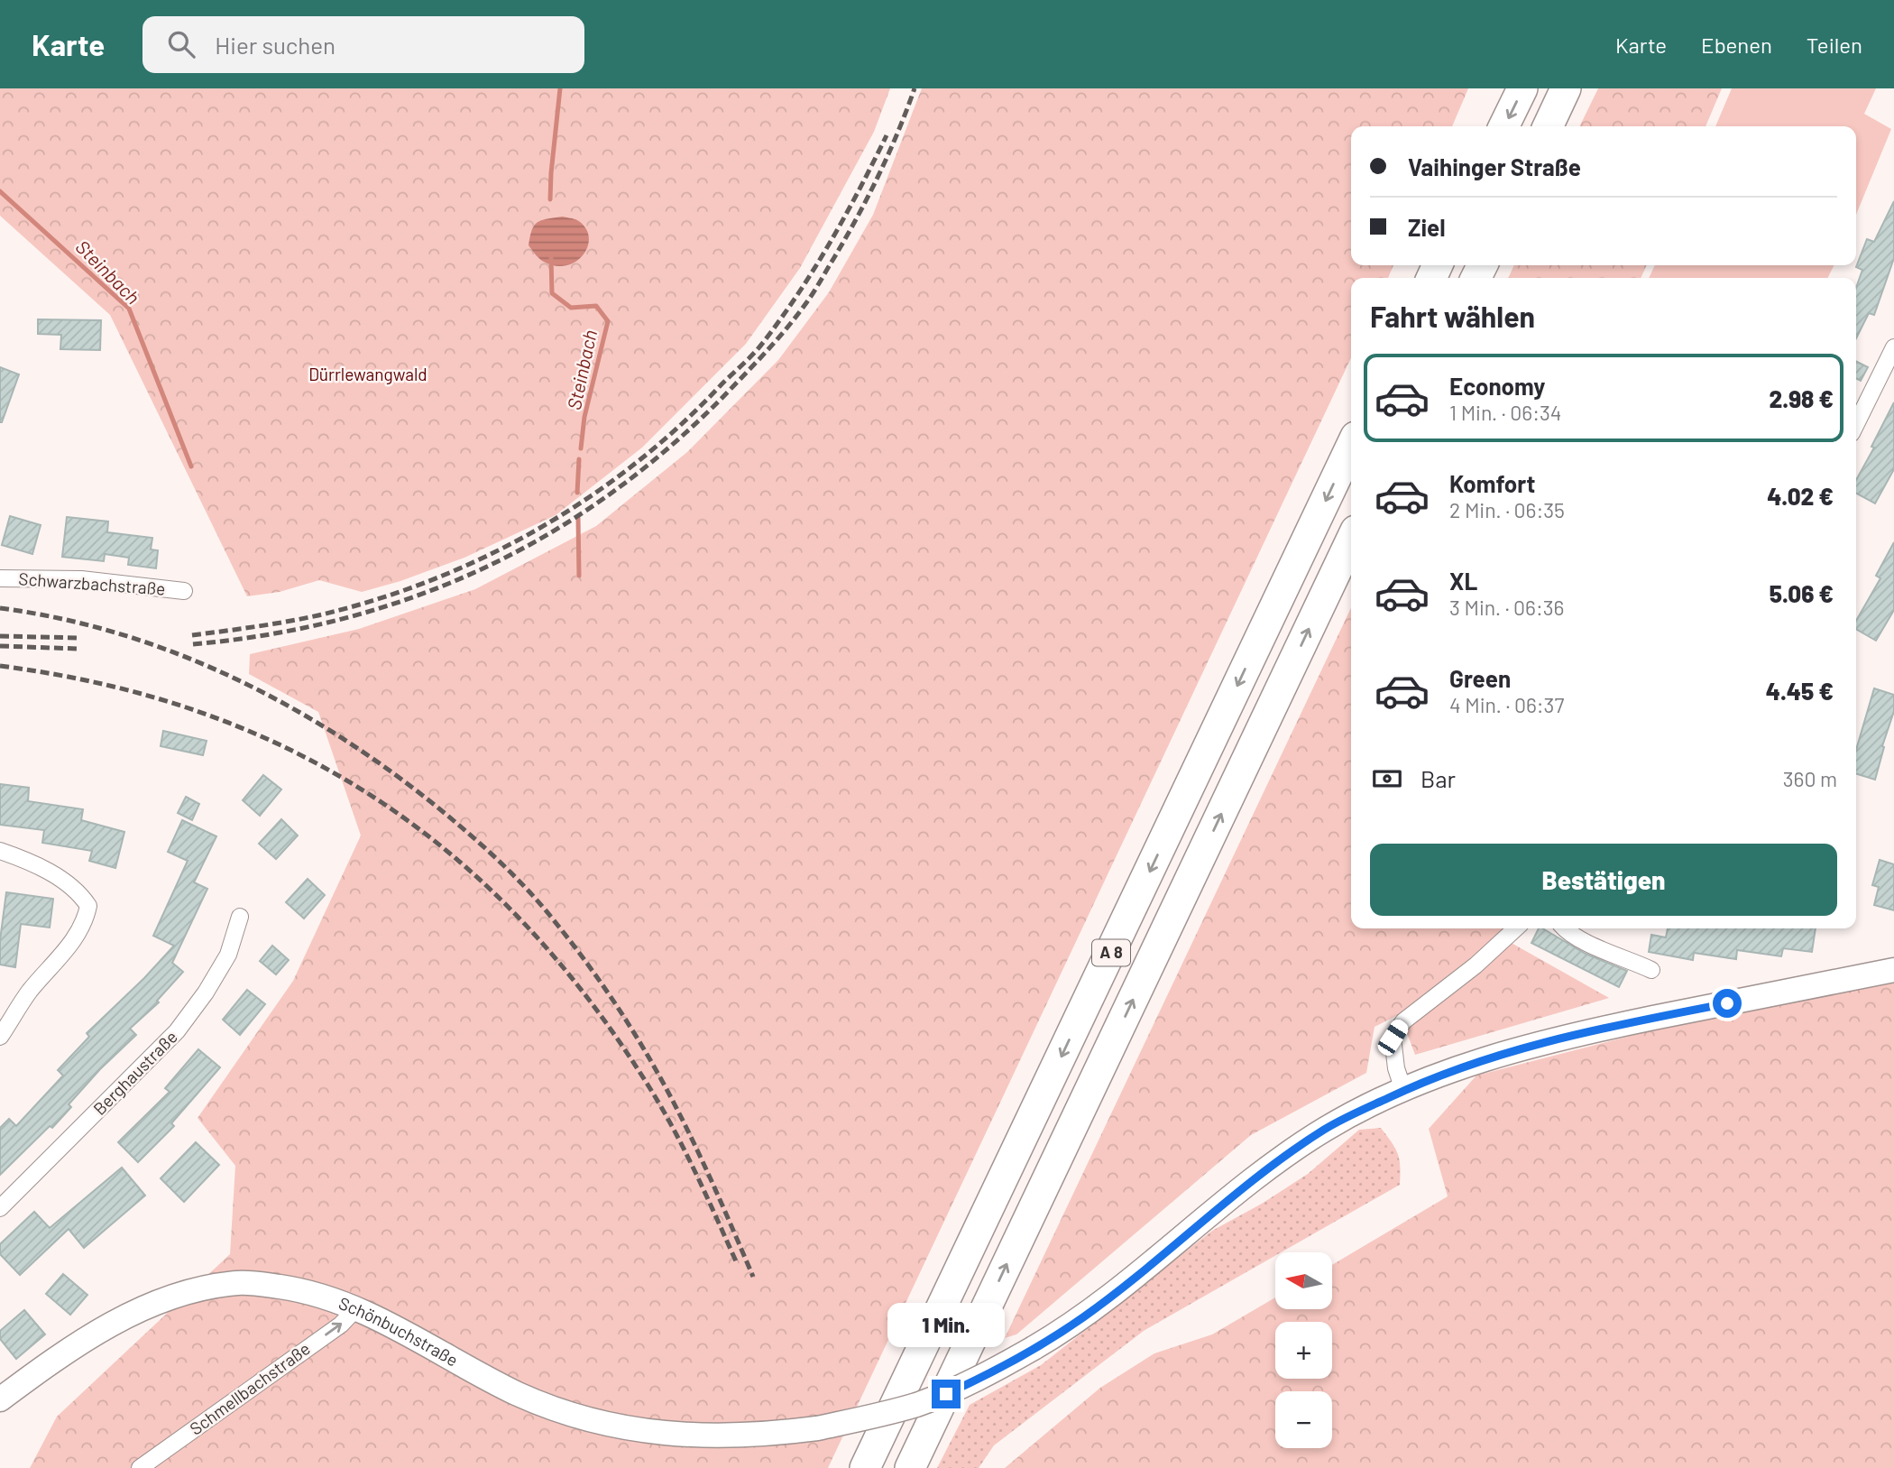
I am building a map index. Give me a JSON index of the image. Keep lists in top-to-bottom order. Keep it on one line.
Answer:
{"streets":{"highway":["A 8"],"main road":["Schönbuchstraße"],"street":["Schwarzbachstraße","Berghaustraße","Schmellbachstraße"]},"crossings":[["Schönbuchstraße","Schmellbachstraße"]],"one_way":["Schmellbachstraße"],"water":["Steinbach"],"parks":["Dürrlewangwald"],"north":"left","page":{"header":"Karte","search":"Hier suchen","nav":["Karte","Ebenen","Teilen"],"banner":["Vaihinger Straße","Ziel"],"heading":"Fahrt wählen","list":[{"name":"Economy","note":"1 Min. · 06:34","value":"2.98 €"},{"name":"Komfort","note":"2 Min. · 06:35","value":"4.02 €"},{"name":"XL","note":"3 Min. · 06:36","value":"5.06 €"},{"name":"Green","note":"4 Min. · 06:37","value":"4.45 €"}],"pay":["Bar","360 m"],"buttons":"Bestätigen","map_buttons":["+","−"],"bubble":"1 Min."}}
